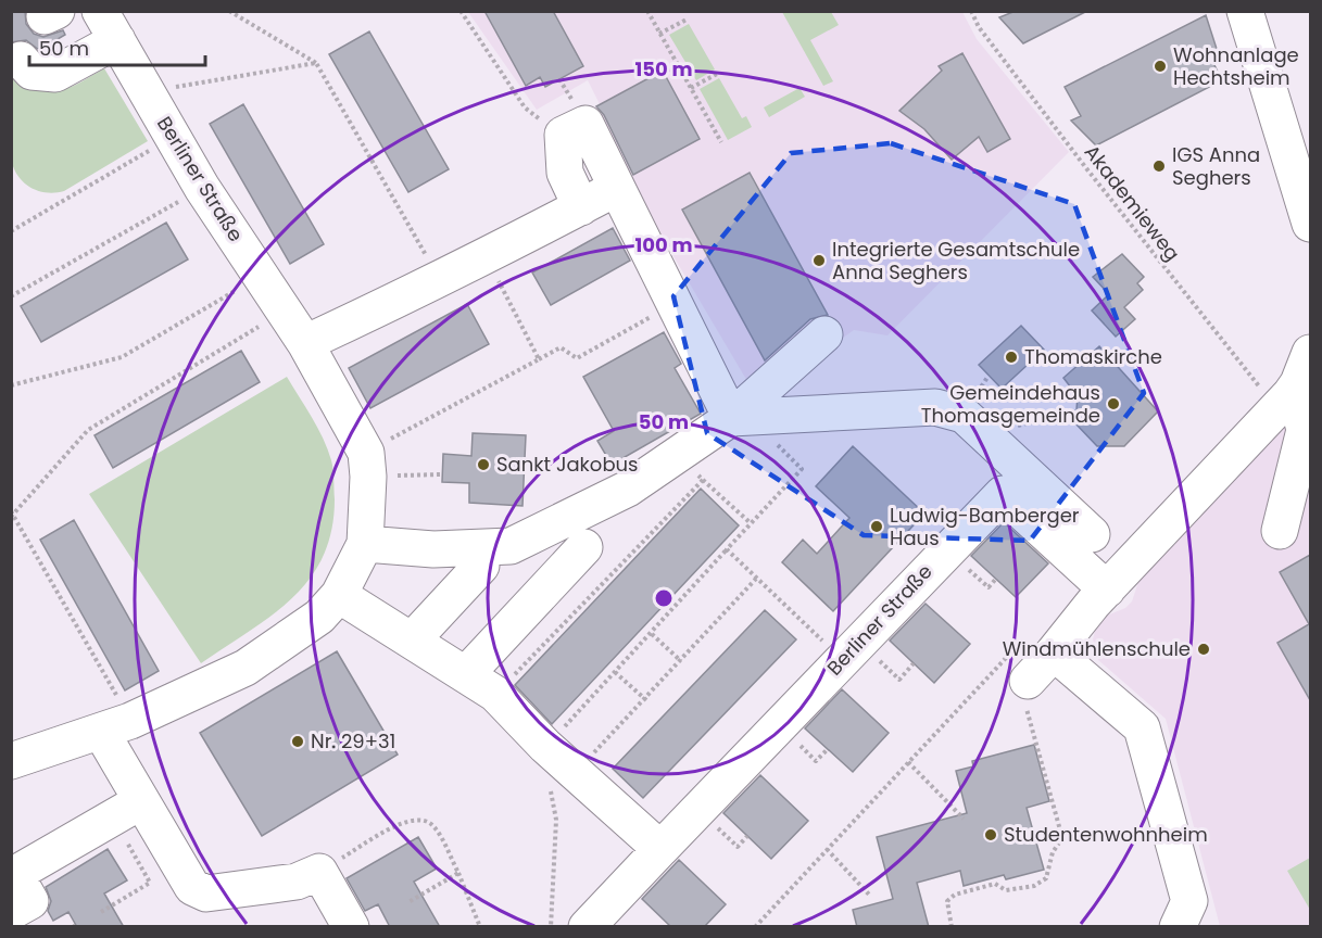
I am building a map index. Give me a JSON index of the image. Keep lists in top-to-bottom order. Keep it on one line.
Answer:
{"streets":{"street":["Berliner Straße"],"path":["Akademieweg"]},"places":["Wohnanlage Hechtsheim","IGS Anna Seghers","Integrierte Gesamtschule Anna Seghers","Thomaskirche","Gemeindehaus Thomasgemeinde","Sankt Jakobus","Ludwig-Bamberger Haus","Windmühlenschule","Nr. 29+31","Studentenwohnheim"],"scale_bar":"50 m","rings":["150 m","100 m","50 m"]}
